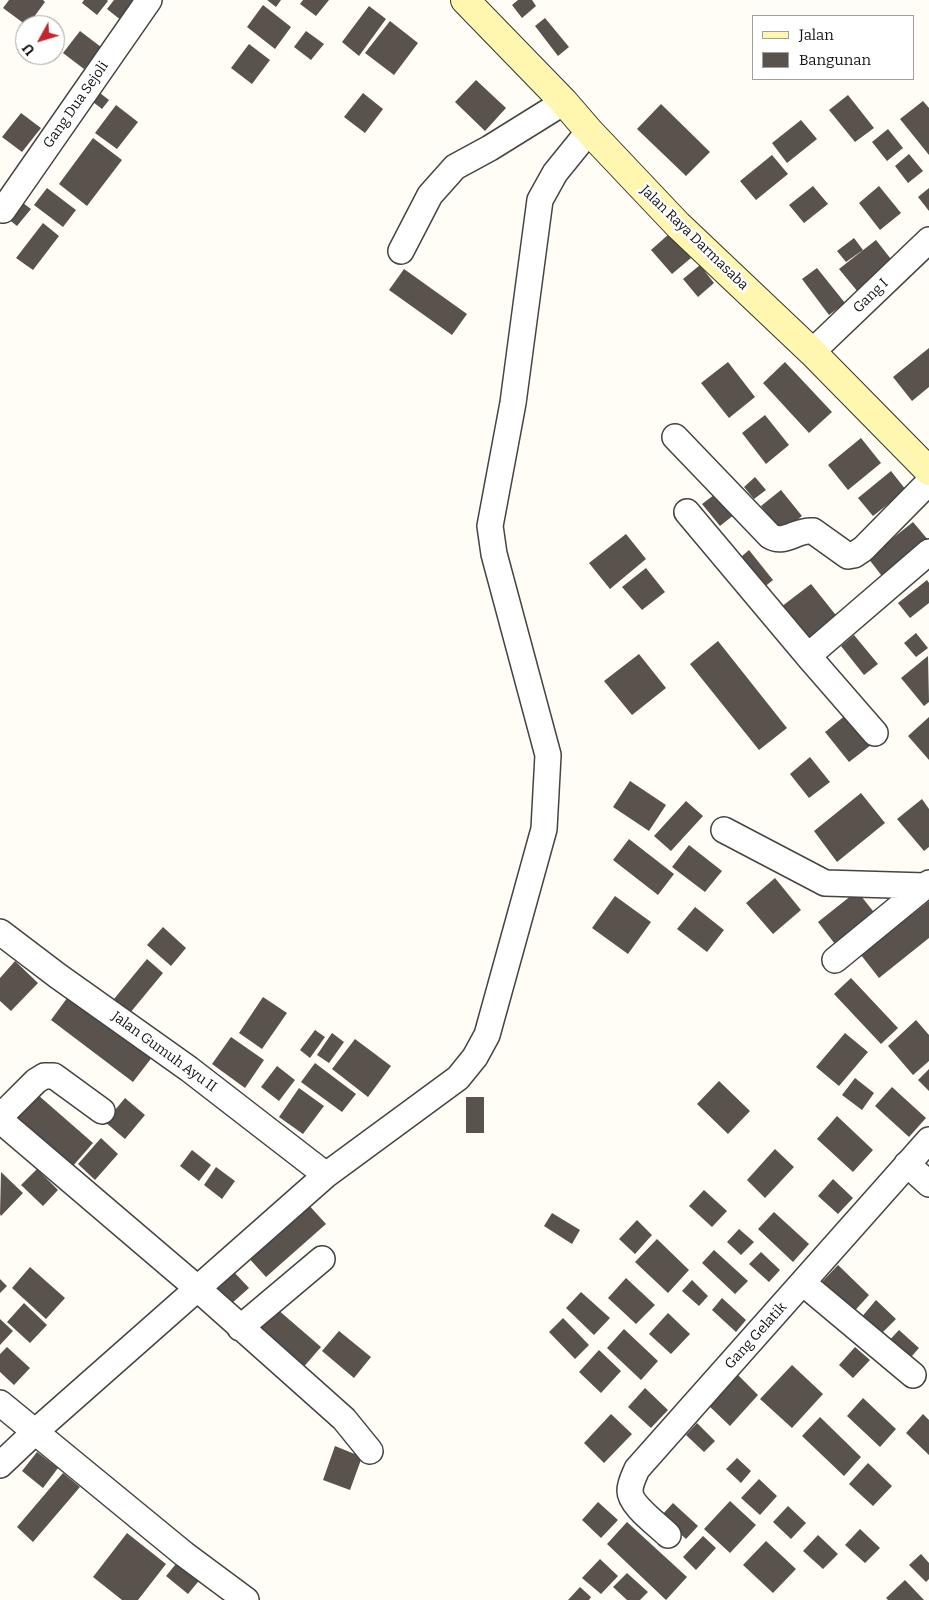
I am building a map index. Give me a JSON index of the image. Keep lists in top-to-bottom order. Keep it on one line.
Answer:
{"streets":{"main road":["Jalan Raya Darmasaba"],"street":["Gang Dua Sejoli","Gang I","Jalan Gumuh Ayu II","Gang Gelatik"]},"crossings":[["Jalan Raya Darmasaba","Gang I"]],"legend":["Jalan","Bangunan"],"north":"bottom left"}
